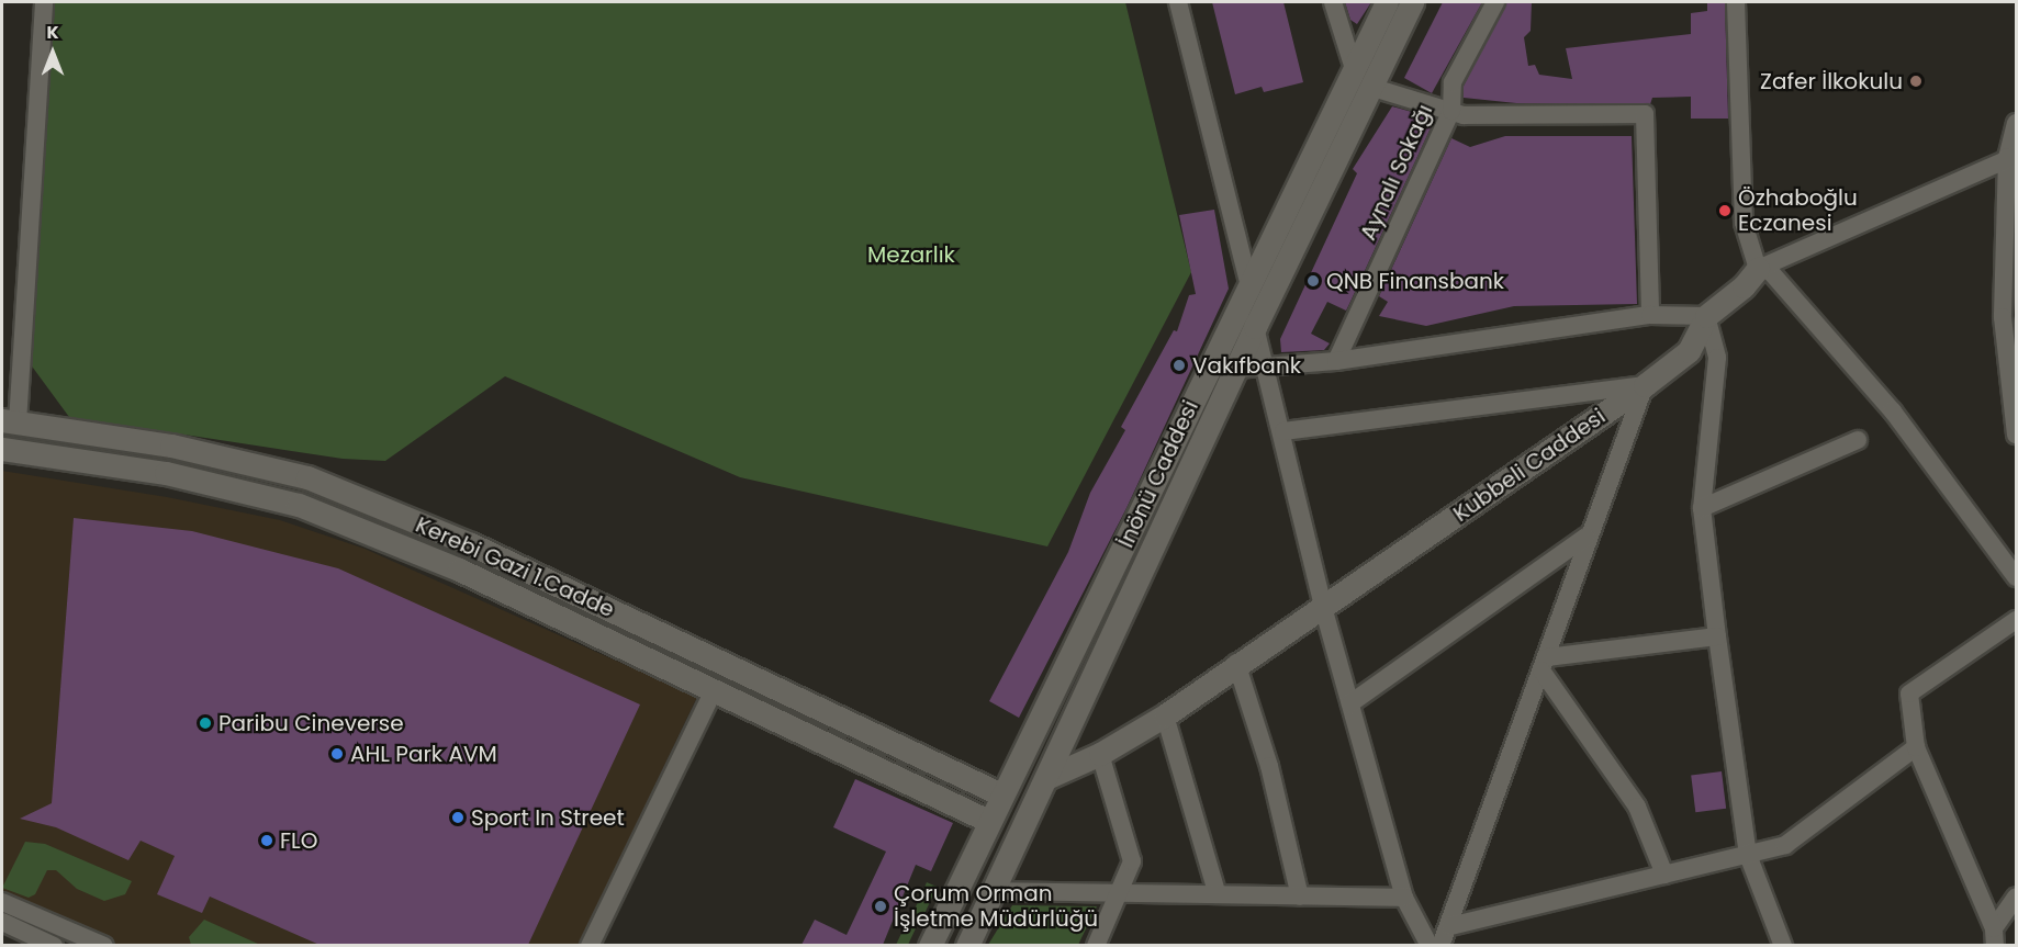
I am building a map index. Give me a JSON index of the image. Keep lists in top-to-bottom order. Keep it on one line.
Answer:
{"streets":{"street":["Aynalı Sokağı","Kubbeli Caddesi","İnönü Caddesi","Kerebi Gazi 1.Cadde"]},"crossings":[["Kubbeli Caddesi","İnönü Caddesi"],["İnönü Caddesi","Kerebi Gazi 1.Cadde"]],"parks":["Mezarlık"],"places":["Zafer İlkokulu","Özhaboğlu Eczanesi","QNB Finansbank","Vakıfbank","Paribu Cineverse","AHL Park AVM","Sport In Street","FLO","Çorum Orman İşletme Müdürlüğü"],"north":"top"}
